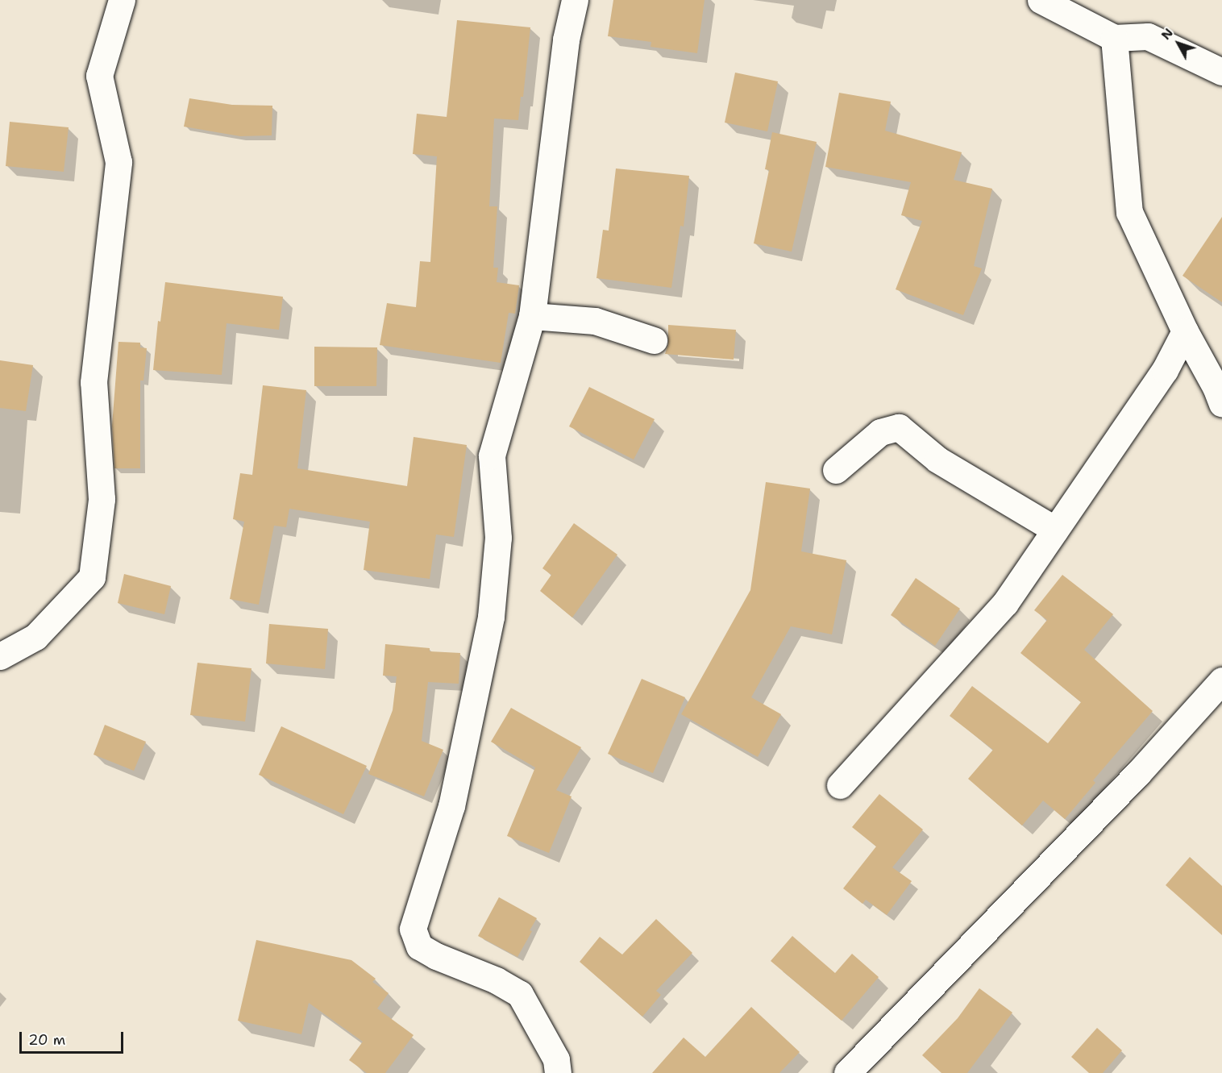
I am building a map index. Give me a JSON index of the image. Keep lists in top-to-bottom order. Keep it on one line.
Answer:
{"scale_bar":"20 m","north":"top left"}
